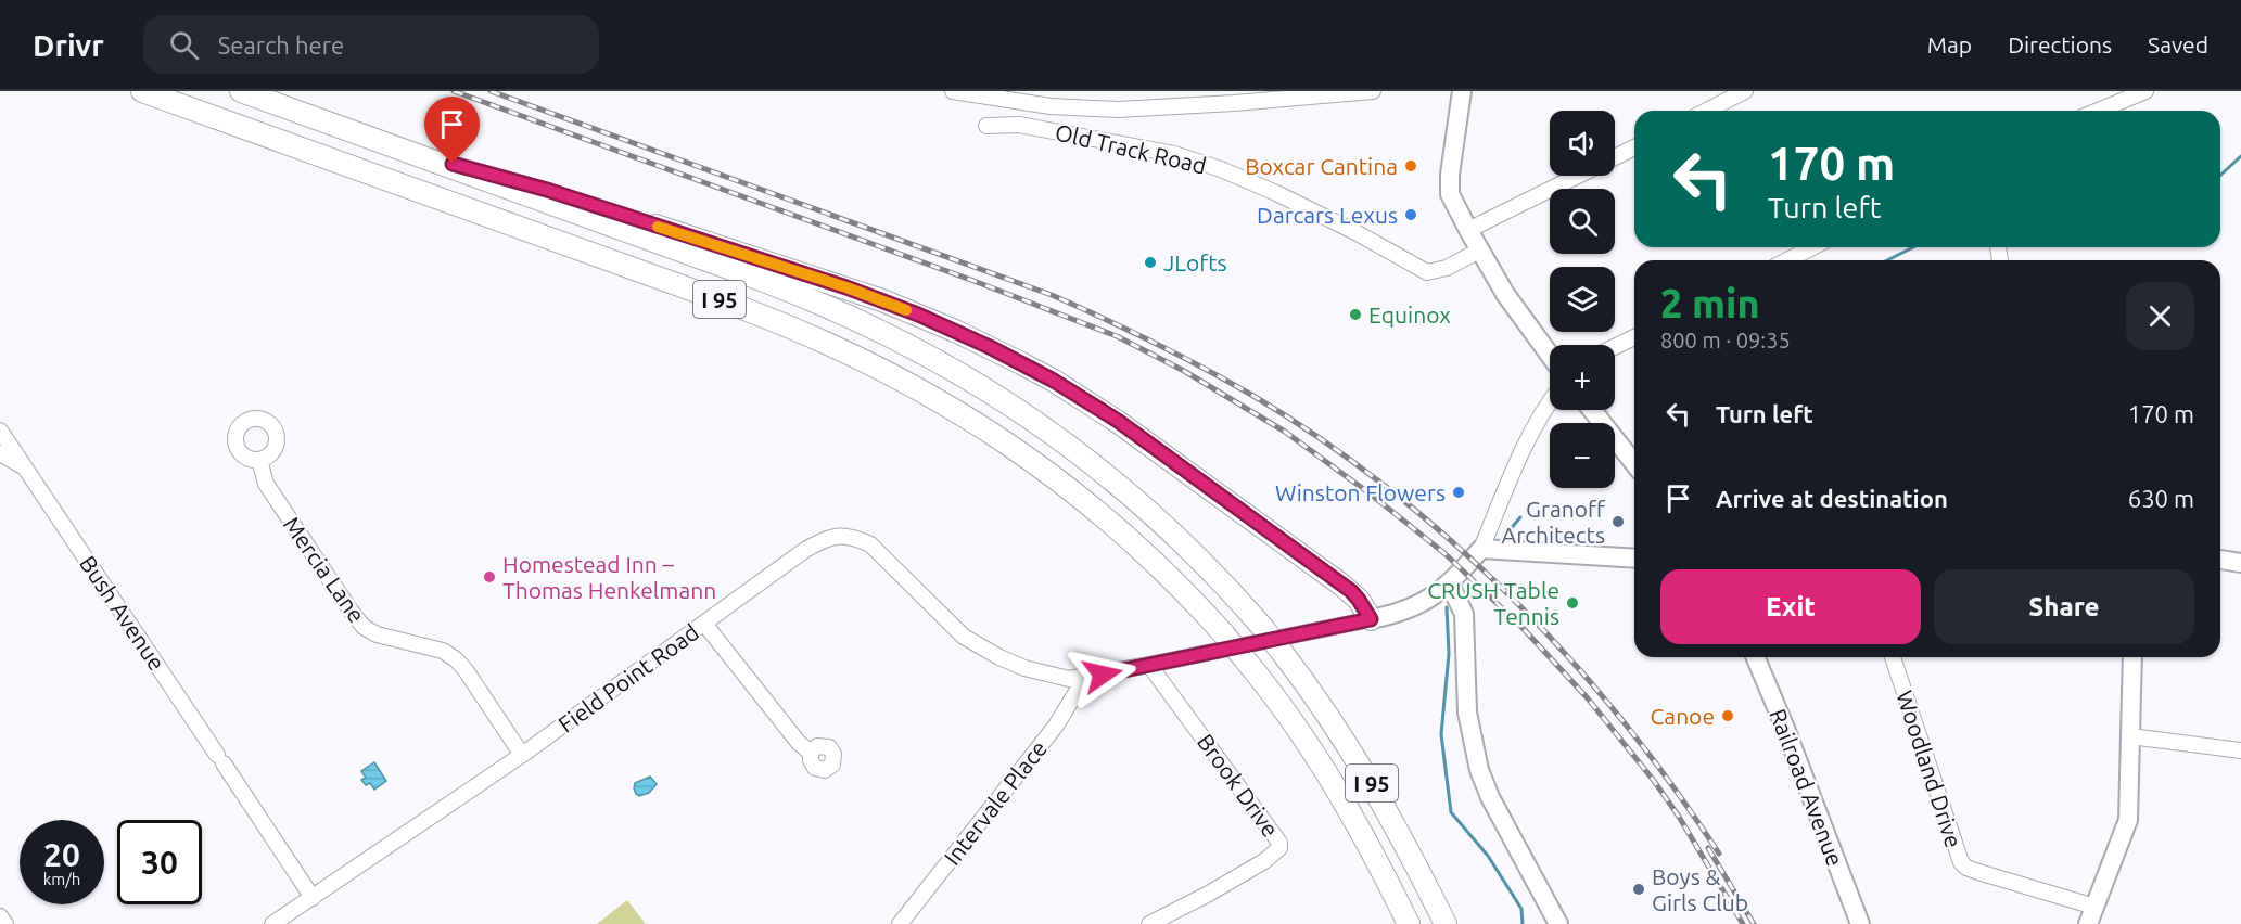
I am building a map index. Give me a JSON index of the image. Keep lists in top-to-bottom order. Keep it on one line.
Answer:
{"streets":{"highway":["I 95"],"main road":["Field Point Road","Railroad Avenue"],"street":["Old Track Road","Mercia Lane","Bush Avenue","Woodland Drive","Brook Drive","Intervale Place"]},"crossings":[["Mercia Lane","Field Point Road"],["Bush Avenue","Field Point Road"],["Field Point Road","Brook Drive"],["Field Point Road","Intervale Place"]],"places":["Boxcar Cantina","Darcars Lexus","JLofts","Equinox","Winston Flowers","Granoff Architects","Homestead Inn – Thomas Henkelmann","CRUSH Table Tennis","Canoe","Boys & Girls Club"],"page":{"header":"Drivr","search":"Search here","nav":["Map","Directions","Saved"],"map_buttons":["+","−"],"turn":["170 m","Turn left"],"heading":["2 min","800 m · 09:35"],"list":[{"name":"Turn left","value":"170 m"},{"name":"Arrive at destination","value":"630 m"}],"buttons":["Exit","Share"],"speed":"20 km/h","limit":"30"}}
